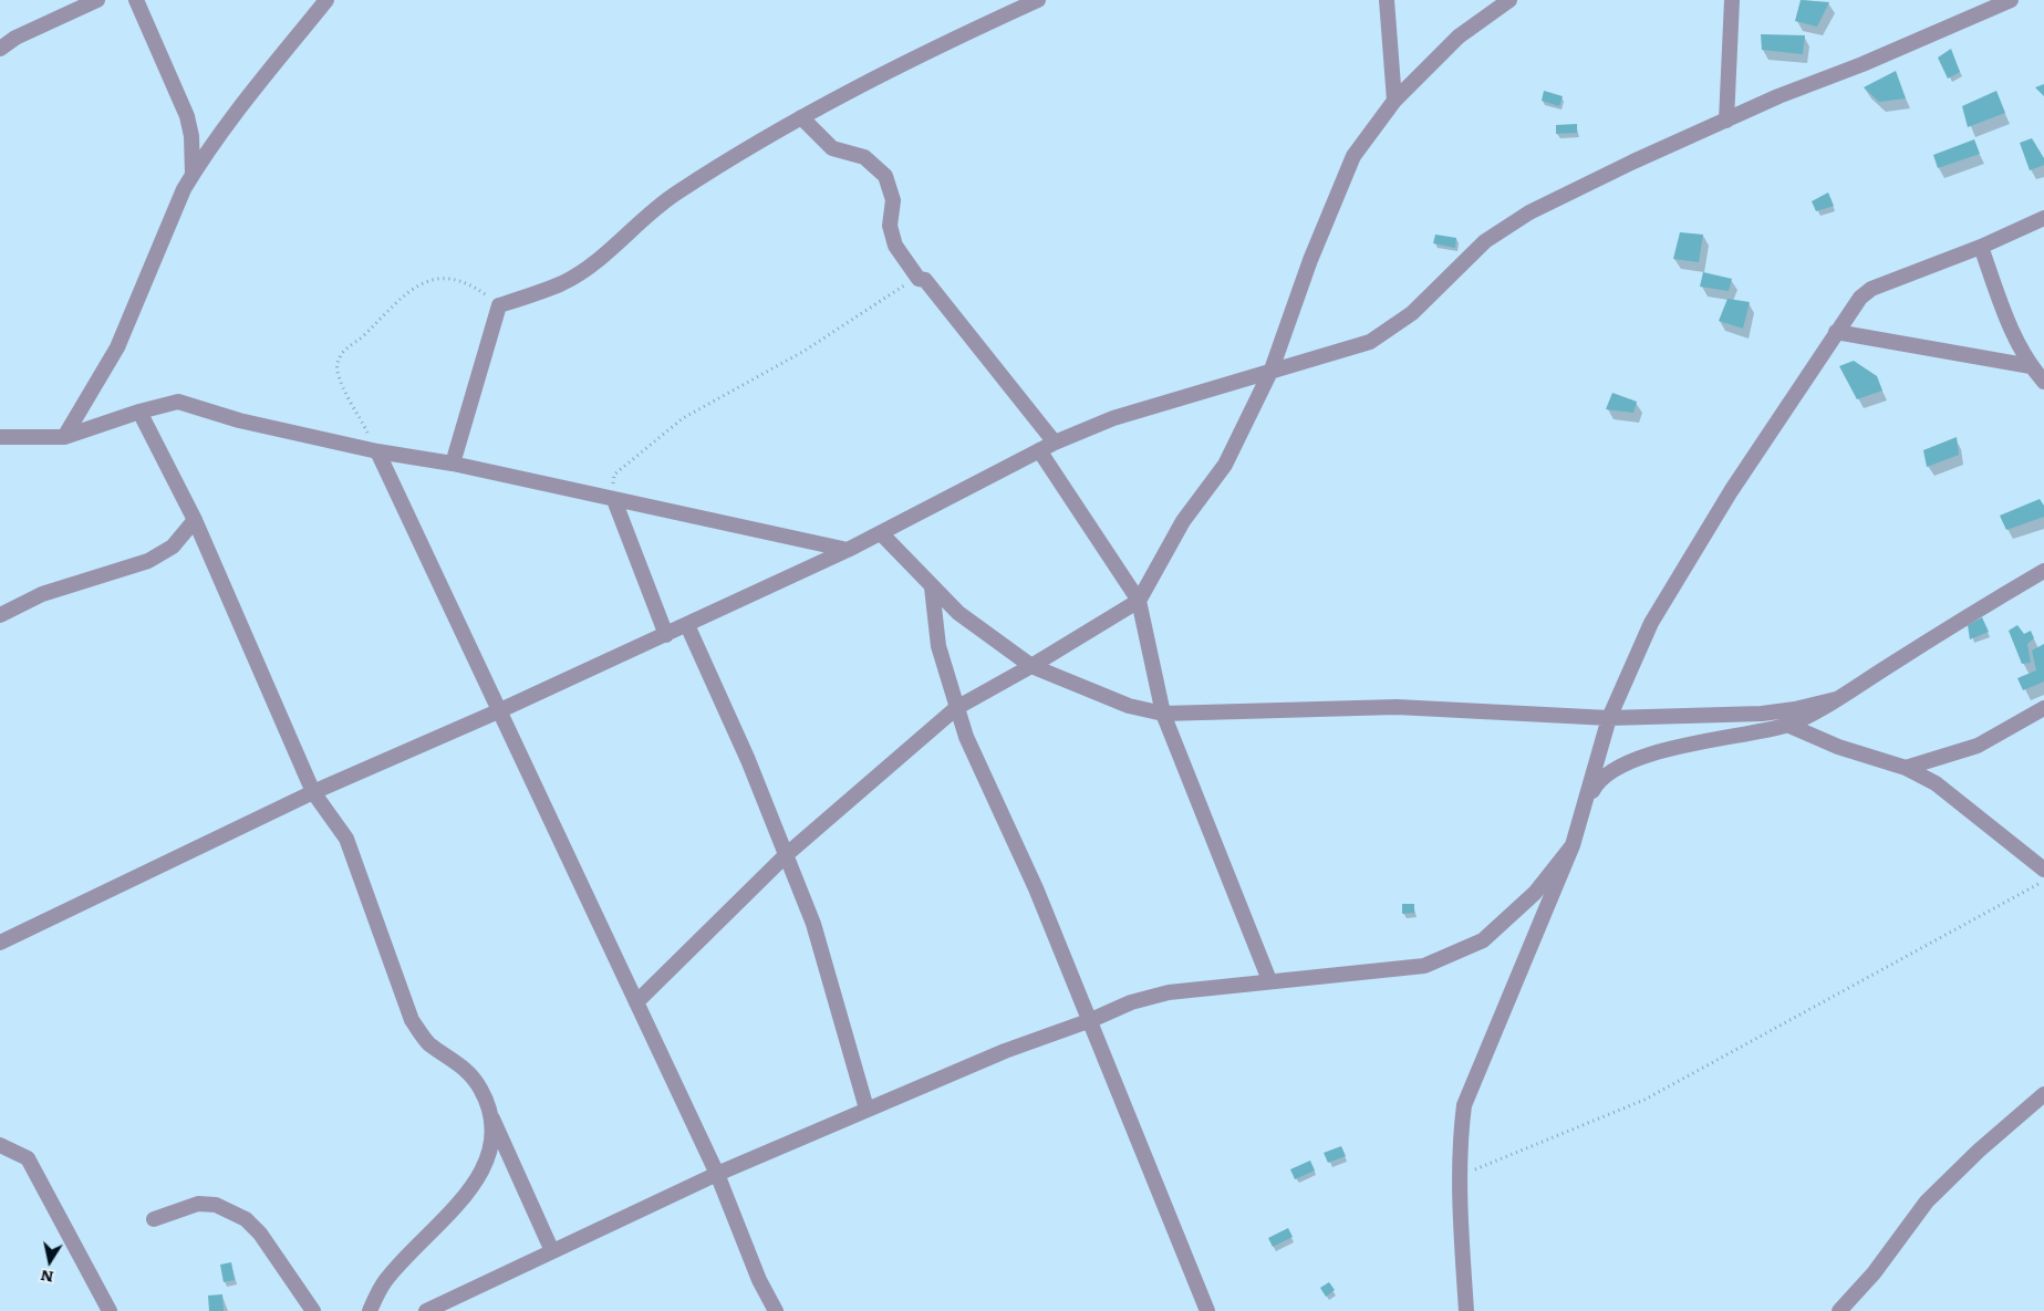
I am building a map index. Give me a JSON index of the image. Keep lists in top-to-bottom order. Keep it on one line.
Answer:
{"north":"bottom"}
